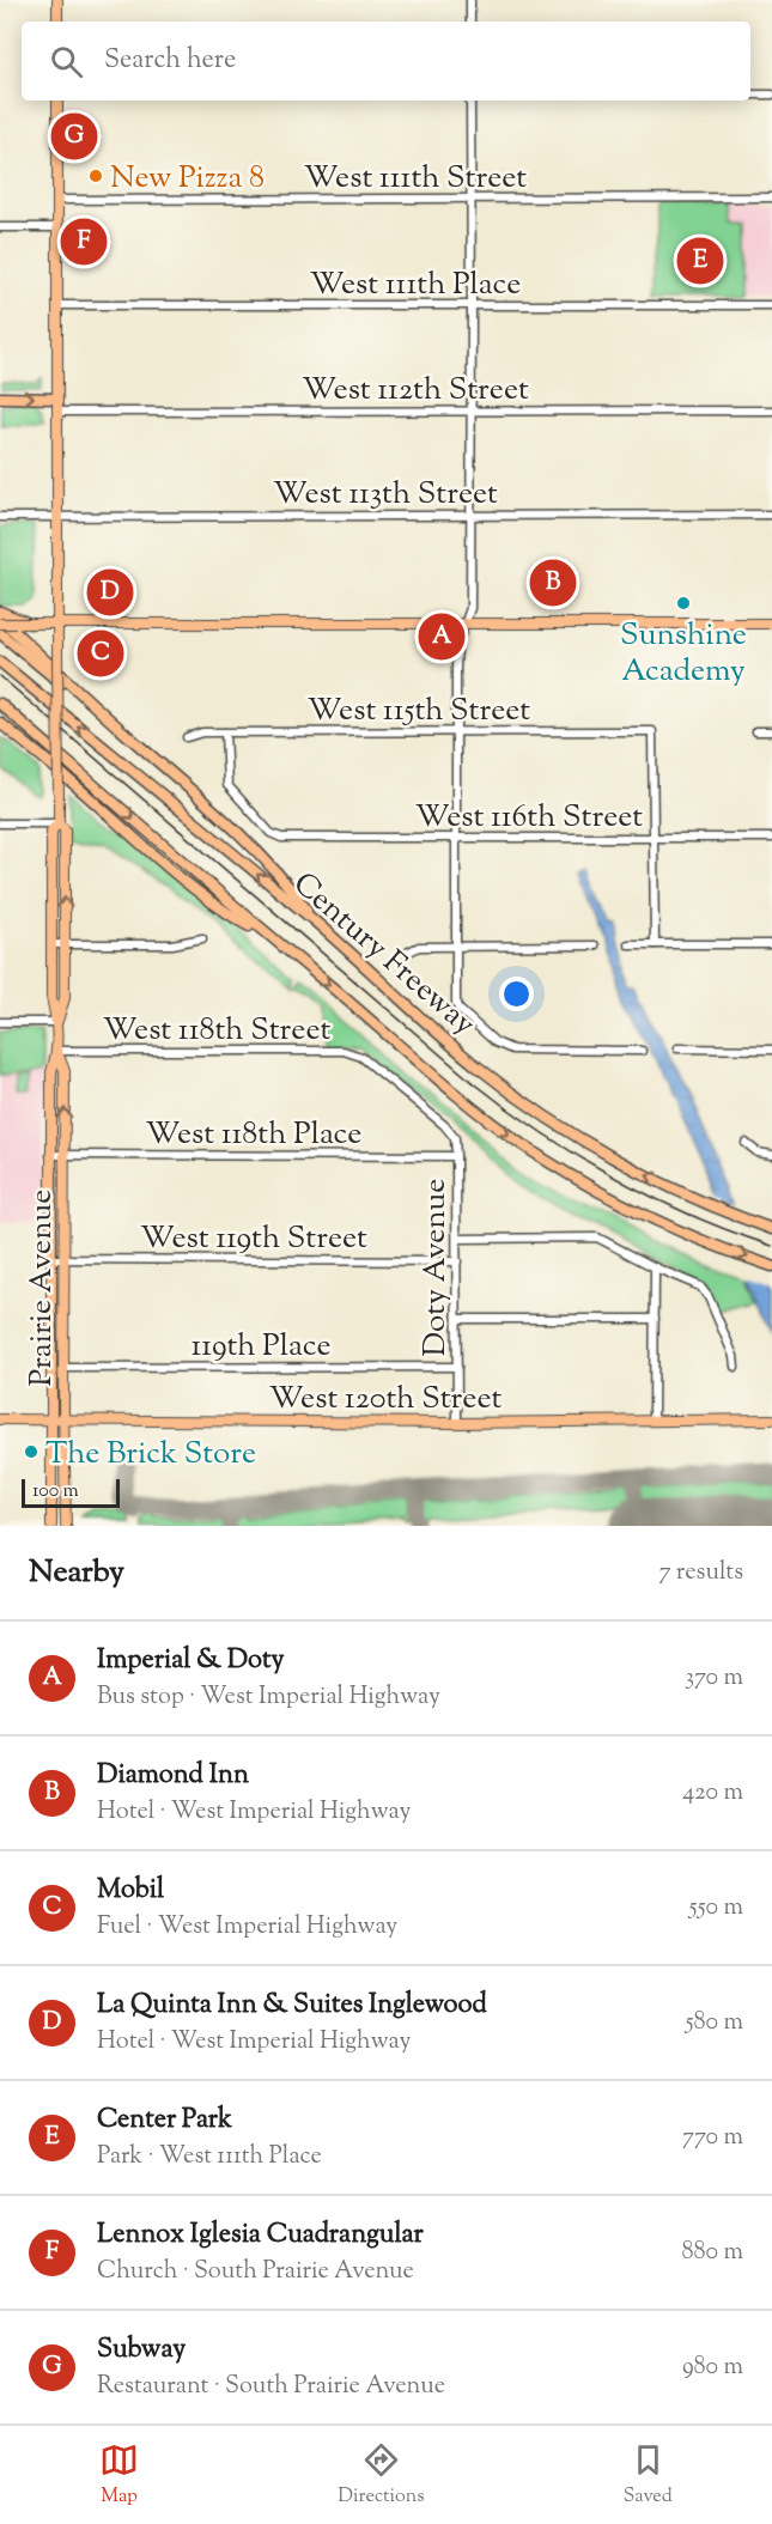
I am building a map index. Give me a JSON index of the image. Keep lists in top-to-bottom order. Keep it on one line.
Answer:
{"streets":{"highway":["Century Freeway"],"main road":["Prairie Avenue","West 120th Street"],"street":["West 111th Street","West 111th Place","West 112th Street","West 113th Street","West 115th Street","West 116th Street","West 118th Street","West 118th Place","West 119th Street","Doty Avenue","119th Place"]},"crossings":[["West 111th Street","Prairie Avenue"],["West 111th Place","Prairie Avenue"],["West 112th Street","Prairie Avenue"],["West 113th Street","Prairie Avenue"],["West 115th Street","West 116th Street"],["West 118th Street","West 118th Place"],["West 118th Street","Doty Avenue"],["West 118th Street","Prairie Avenue"],["West 118th Place","Doty Avenue"],["West 118th Place","Prairie Avenue"],["West 119th Street","Doty Avenue"],["West 119th Street","Prairie Avenue"],["Doty Avenue","119th Place"],["Doty Avenue","West 120th Street"],["Prairie Avenue","119th Place"],["Prairie Avenue","West 120th Street"]],"places":["New Pizza 8","Sunshine Academy","The Brick Store"],"scale_bar":"100 m","page":{"search":"Search here","pins":["G","F","E","B","D","A","C"],"scale":"100 m","heading":["Nearby","7 results"],"list":[{"mark":"A","name":"Imperial & Doty","note":"Bus stop · West Imperial Highway","value":"370 m"},{"mark":"B","name":"Diamond Inn","note":"Hotel · West Imperial Highway","value":"420 m"},{"mark":"C","name":"Mobil","note":"Fuel · West Imperial Highway","value":"550 m"},{"mark":"D","name":"La Quinta Inn & Suites Inglewood","note":"Hotel · West Imperial Highway","value":"580 m"},{"mark":"E","name":"Center Park","note":"Park · West 111th Place","value":"770 m"},{"mark":"F","name":"Lennox Iglesia Cuadrangular","note":"Church · South Prairie Avenue","value":"880 m"},{"mark":"G","name":"Subway","note":"Restaurant · South Prairie Avenue","value":"980 m"}],"nav":["Map","Directions","Saved"]}}
